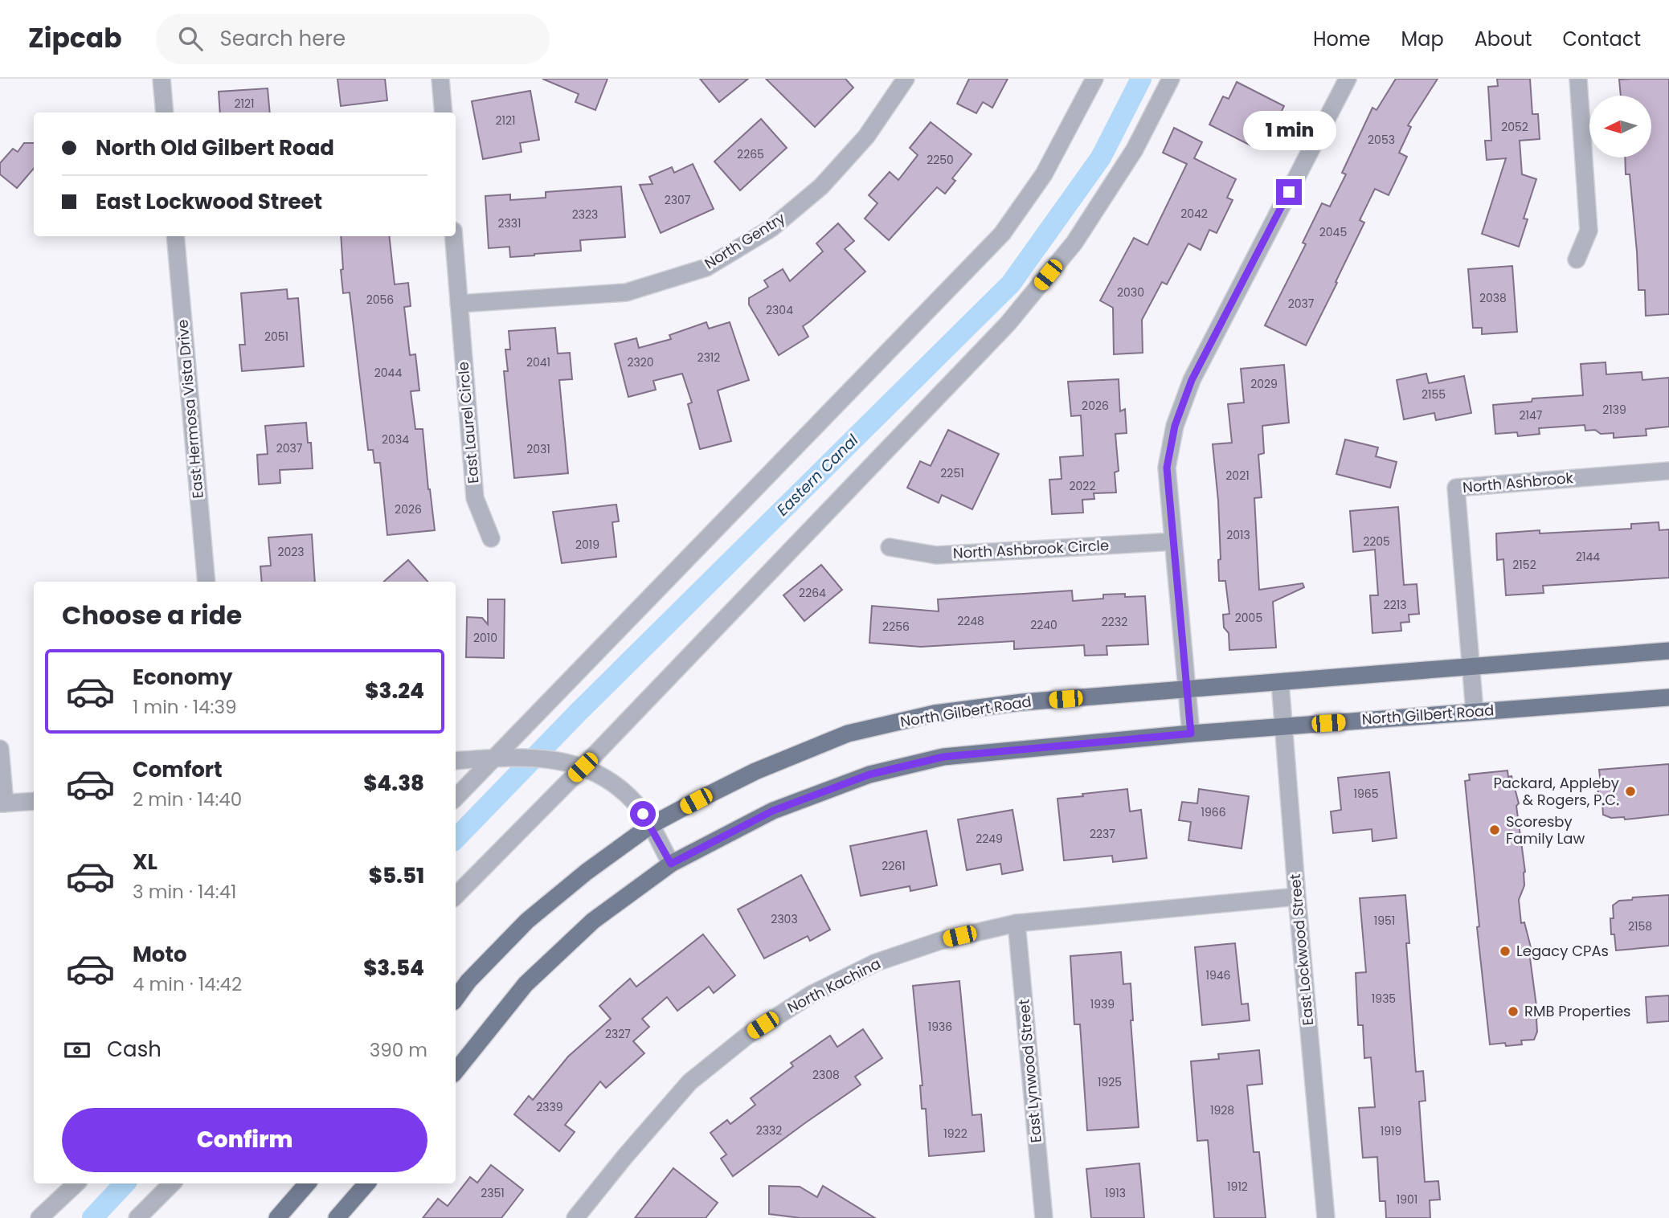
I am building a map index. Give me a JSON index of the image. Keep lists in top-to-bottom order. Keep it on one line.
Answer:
{"streets":{"main road":["North Gilbert Road"],"street":["North Gentry","East Hermosa Vista Drive","East Laurel Circle","North Ashbrook","North Ashbrook Circle","East Lockwood Street","North Kachina","East Lynwood Street"]},"crossings":[["North Gentry","East Laurel Circle"],["North Ashbrook","North Gilbert Road"],["North Gilbert Road","East Lockwood Street"],["East Lockwood Street","North Kachina"],["North Kachina","East Lynwood Street"]],"water":["Eastern Canal"],"places":["Packard, Appleby & Rogers, P.C.","Scoresby Family Law","Legacy CPAs","RMB Properties"],"house_numbers":["2121","2121","2052","2053","2265","2250","2307","2042","2323","2331","2045","2030","2038","2056","2037","2304","2051","2312","2041","2320","2044","2029","2155","2026","2139","2147","2034","2037","2031","2251","2021","2022","2026","2013","2205","2019","2023","2144","2152","2264","2213","2005","2248","2232","2240","2256","2010","1965","1966","2237","2249","2261","2303","1951","2158","1946","1935","1939","1936","2327","2308","1925","2339","1928","2332","1919","1922","1912","2351","1913","1901"],"north":"left","page":{"header":"Zipcab","search":"Search here","nav":["Home","Map","About","Contact"],"bubble":"1 min","banner":["North Old Gilbert Road","East Lockwood Street"],"heading":"Choose a ride","list":[{"name":"Economy","note":"1 min · 14:39","value":"$3.24"},{"name":"Comfort","note":"2 min · 14:40","value":"$4.38"},{"name":"XL","note":"3 min · 14:41","value":"$5.51"},{"name":"Moto","note":"4 min · 14:42","value":"$3.54"}],"pay":["Cash","390 m"],"buttons":"Confirm"}}
